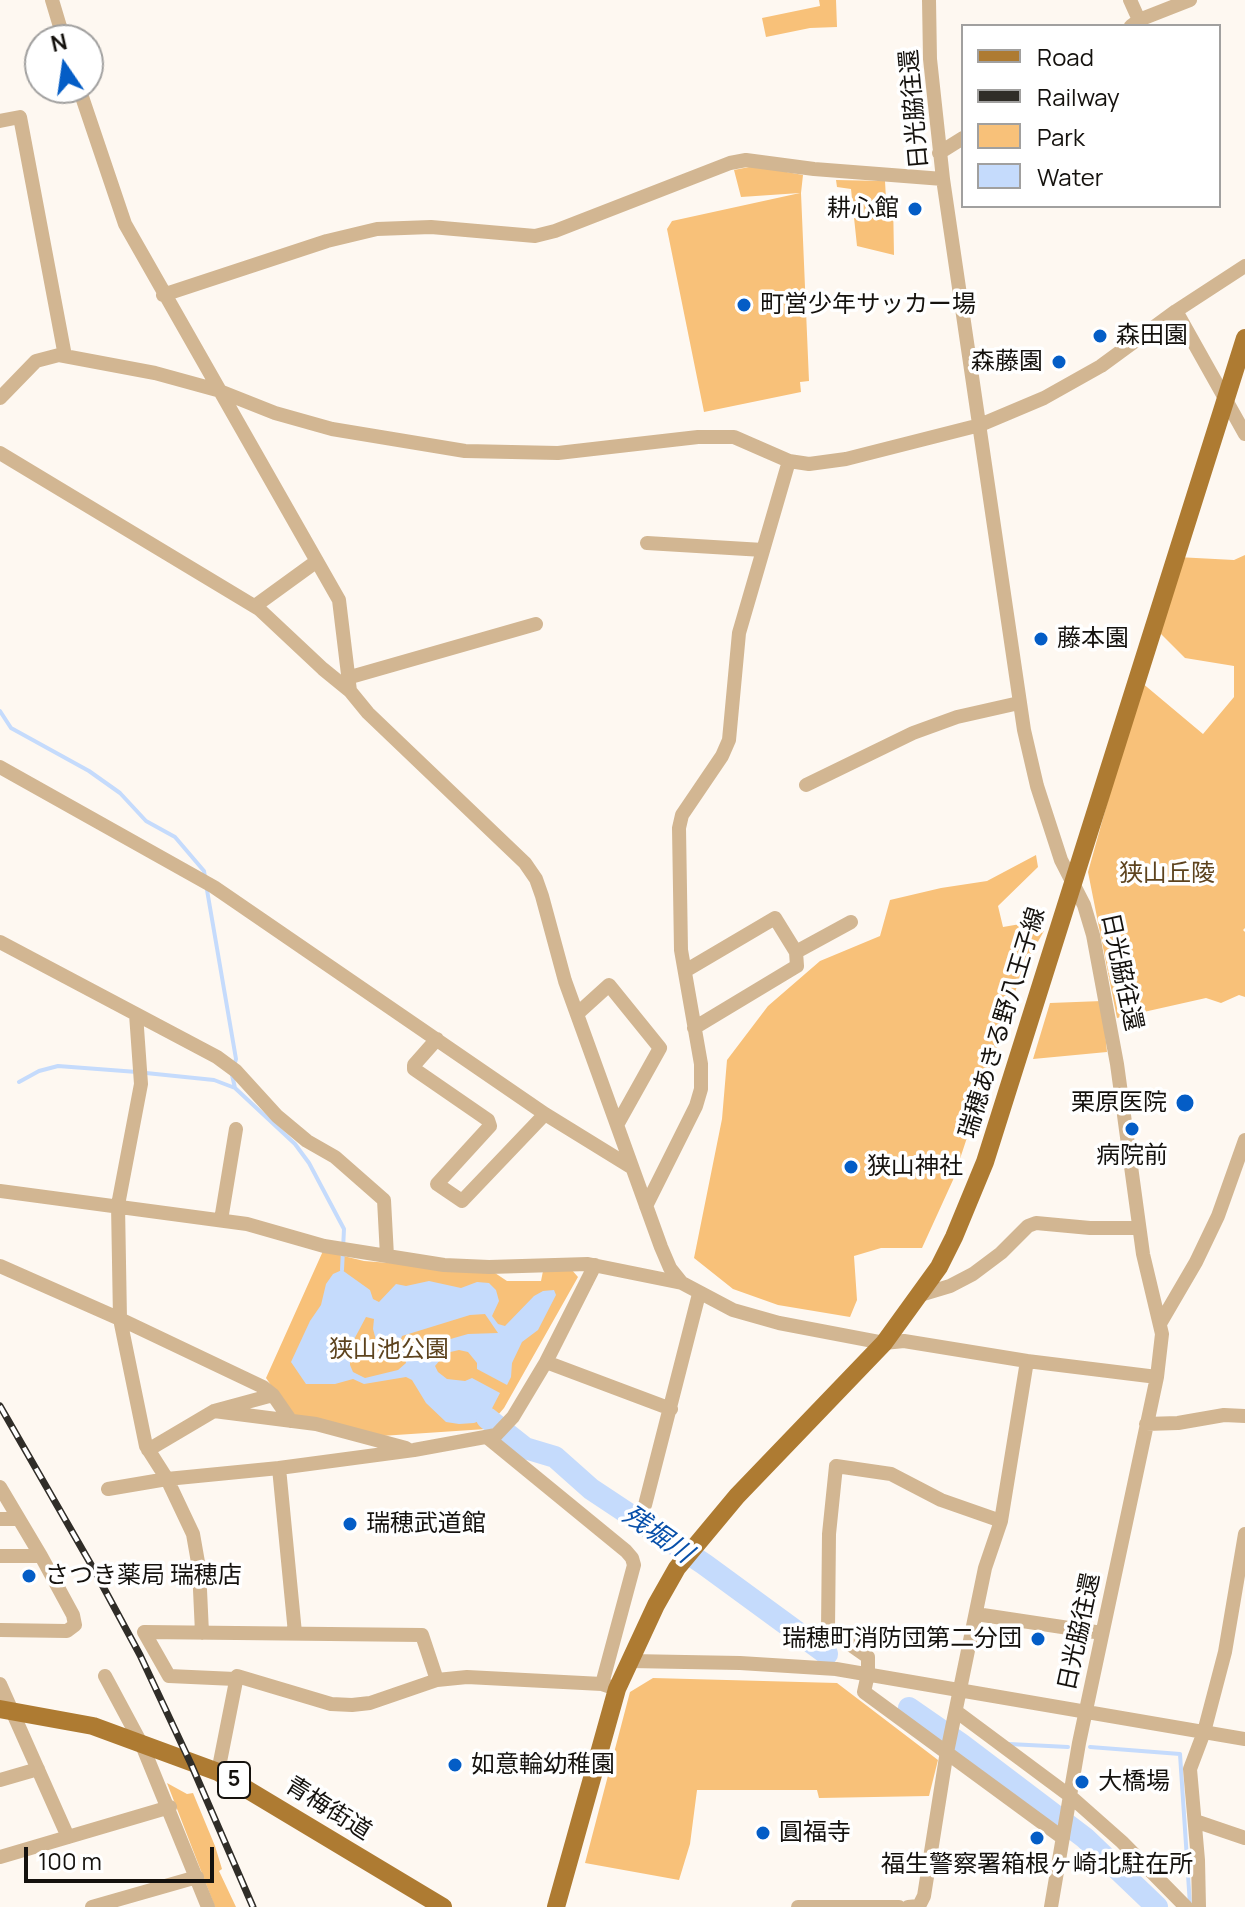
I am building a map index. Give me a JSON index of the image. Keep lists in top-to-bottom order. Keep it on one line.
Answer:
{"streets":{"main road":["瑞穂あきる野八王子線","5","青梅街道"],"street":["日光脇往還"]},"crossings":[["日光脇往還","瑞穂あきる野八王子線"]],"water":["残堀川"],"parks":["狭山丘陵","狭山池公園"],"places":["耕心館","町営少年サッカー場","森田園","森藤園","藤本園","栗原医院","病院前","狭山神社","瑞穂武道館","さつき薬局 瑞穂店","瑞穂町消防団第二分団","如意輪幼稚園","大橋場","圓福寺","福生警察署箱根ヶ崎北駐在所"],"legend":["Road","Railway","Park","Water"],"scale_bar":"100 m","north":"top"}
